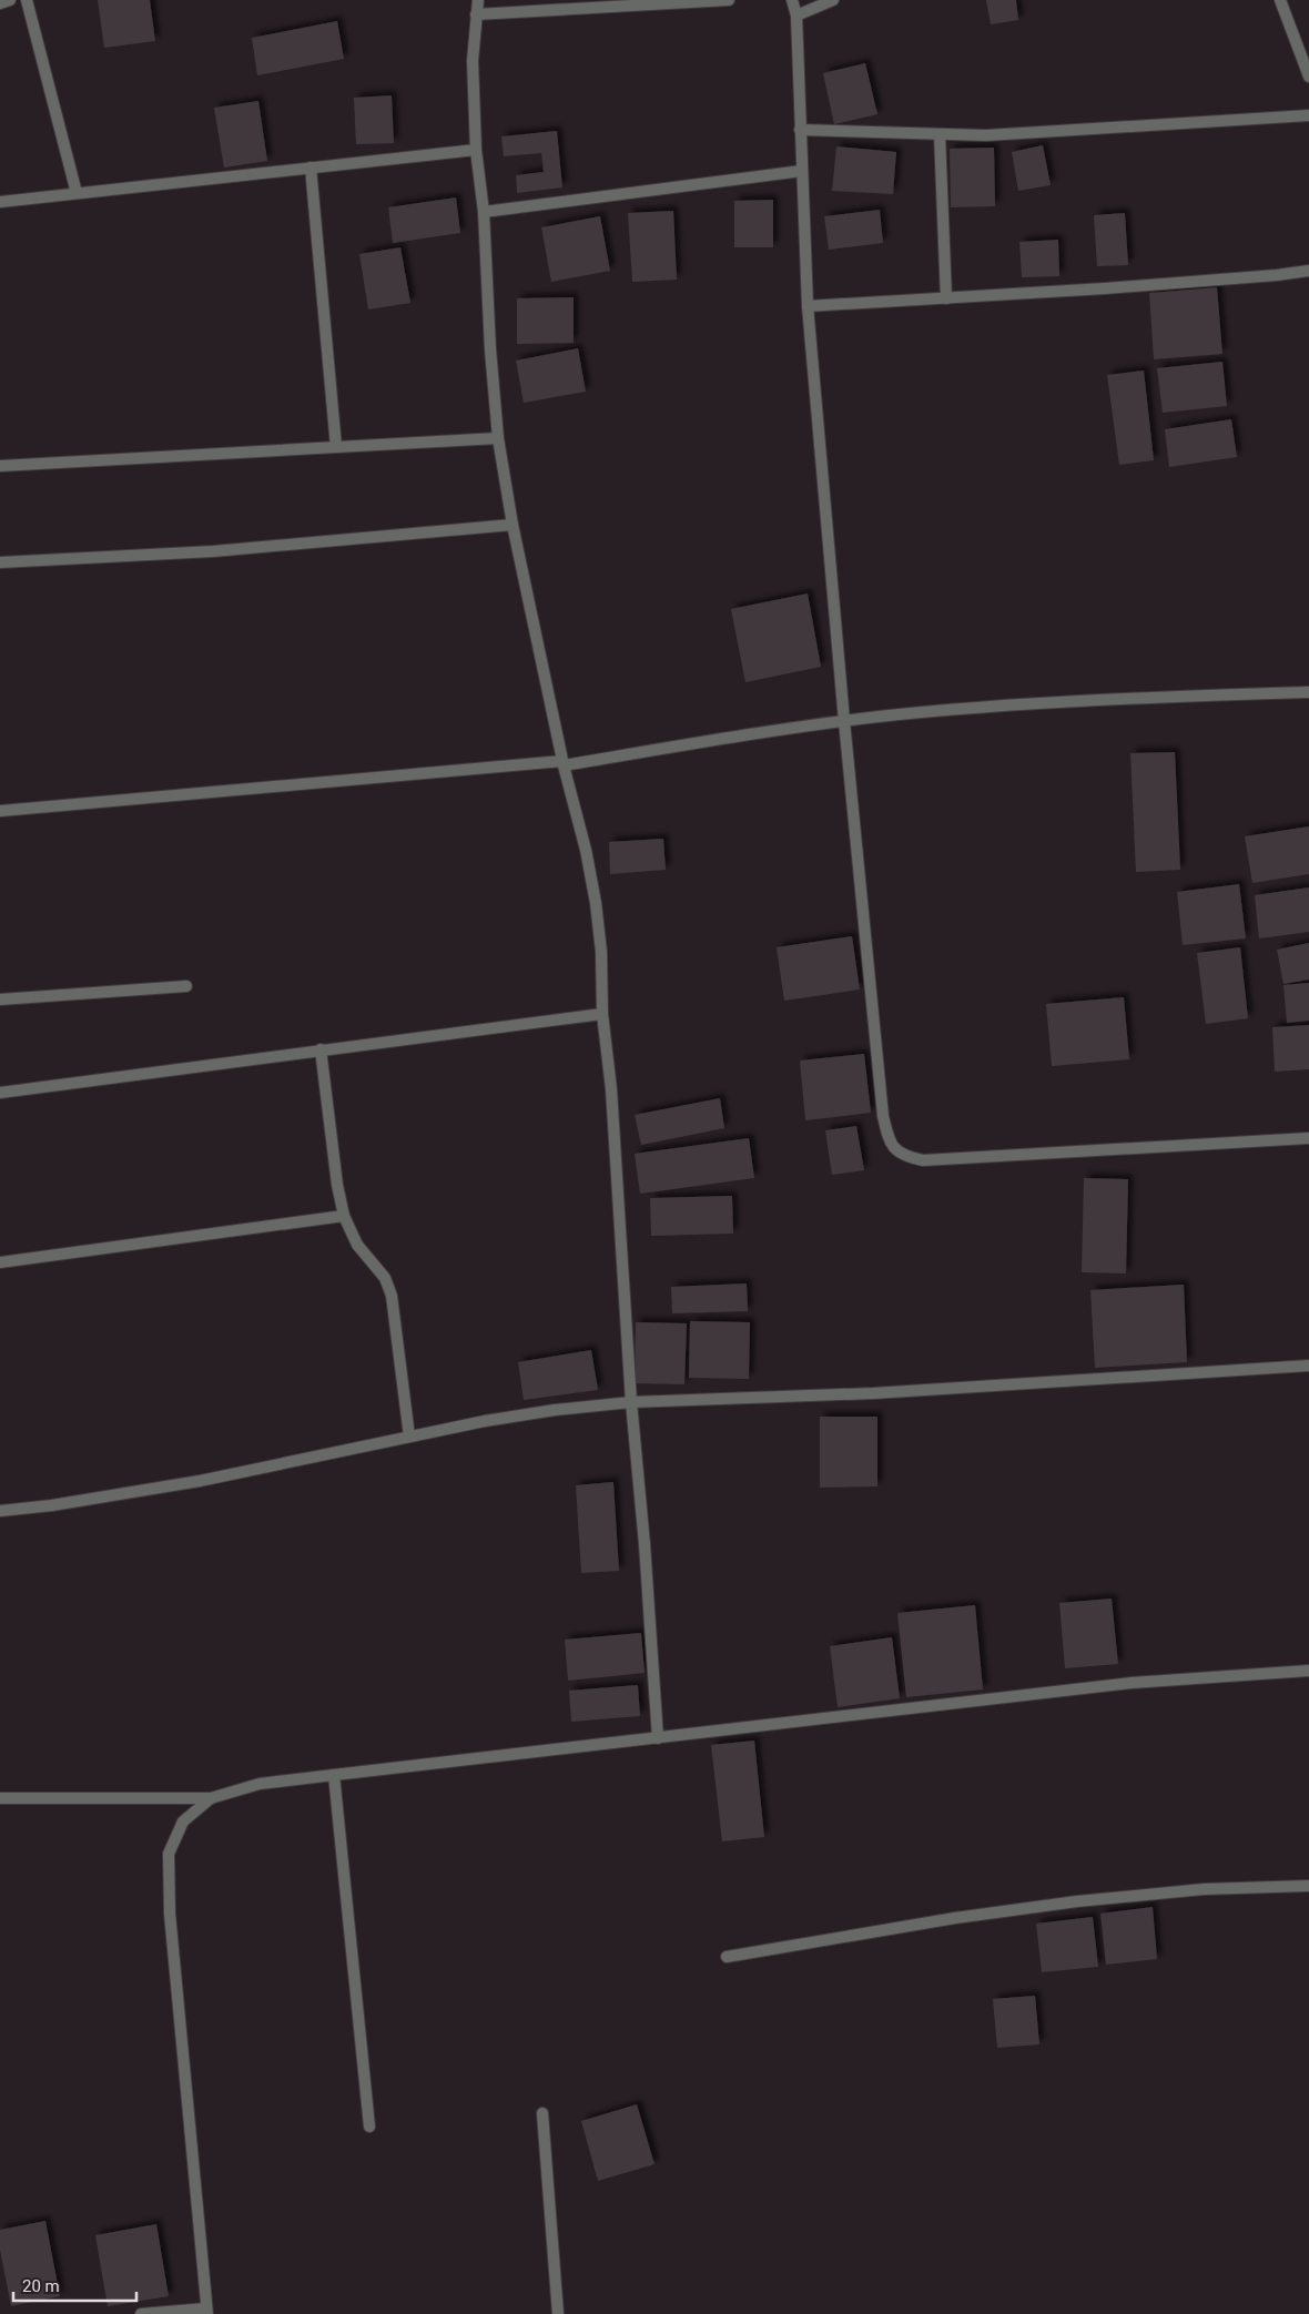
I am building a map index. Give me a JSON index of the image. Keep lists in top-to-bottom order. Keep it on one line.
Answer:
{"scale_bar":"20 m"}
